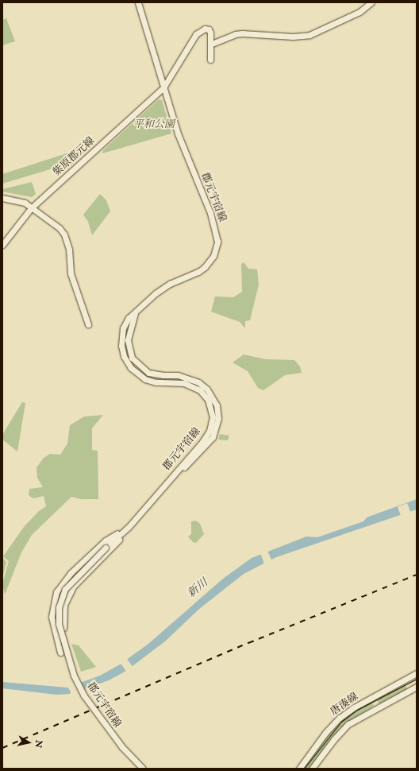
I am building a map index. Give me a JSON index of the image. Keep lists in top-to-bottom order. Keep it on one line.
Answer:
{"streets":{"street":["紫原郡元線","郡元宇宿線","唐湊線"]},"crossings":[["紫原郡元線","郡元宇宿線"]],"water":["新川"],"parks":["平和公園"],"north":"right"}
